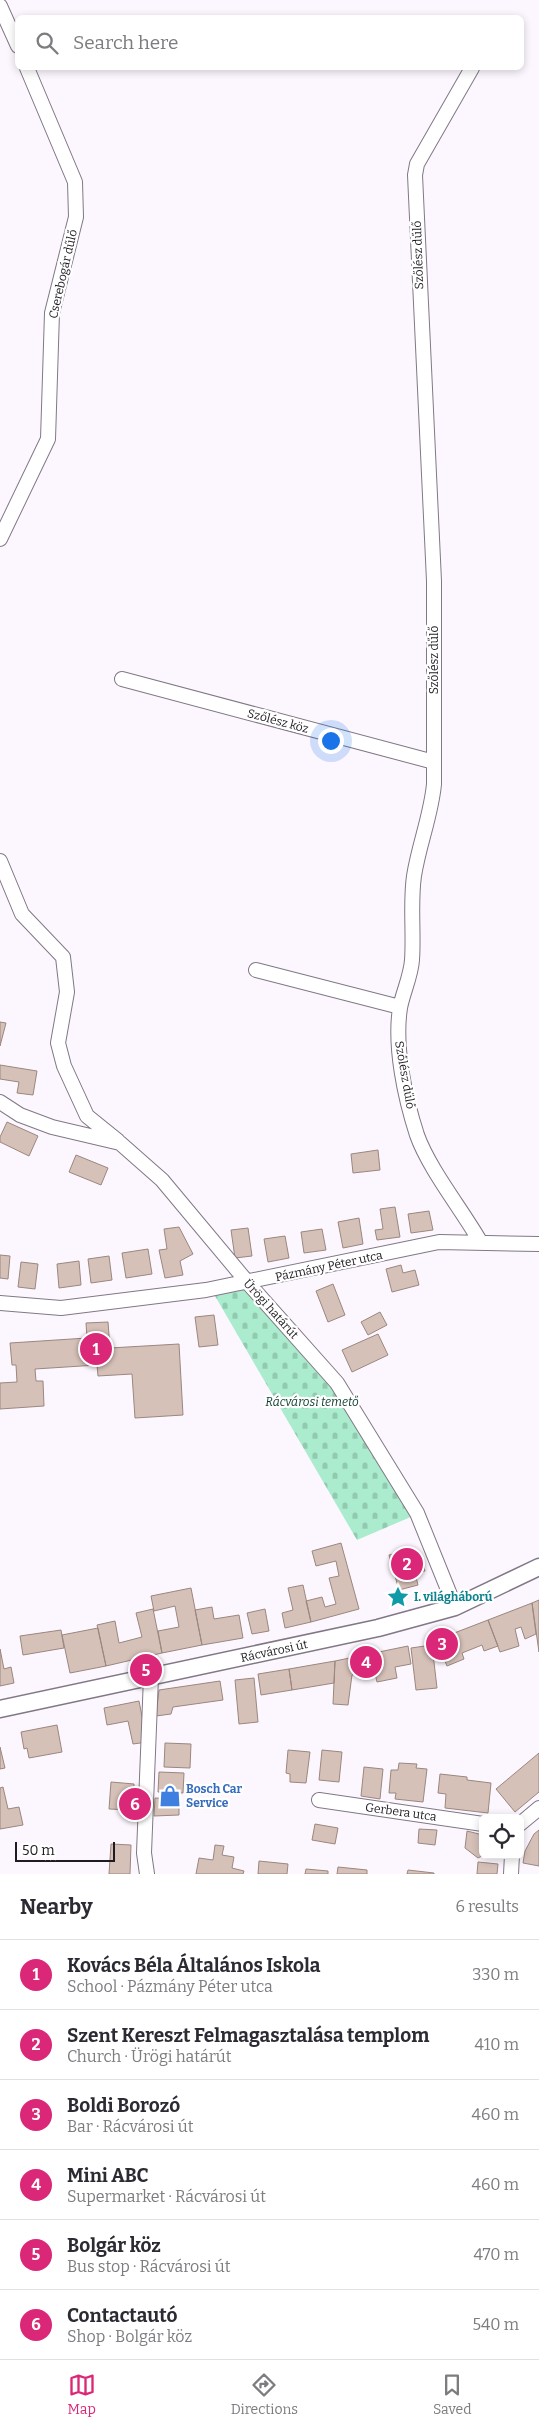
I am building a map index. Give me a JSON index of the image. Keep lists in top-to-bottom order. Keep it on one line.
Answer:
{"streets":{"street":["Szőlész dűlő","Cserebogár dűlő","Szőlész köz","Pázmány Péter utca","Ürögi határút","Rácvárosi út","Gerbera utca"]},"crossings":[["Szőlész dűlő","Szőlész köz"],["Szőlész dűlő","Pázmány Péter utca"],["Pázmány Péter utca","Ürögi határút"],["Ürögi határút","Rácvárosi út"]],"parks":["Rácvárosi temető"],"places":{"place":["I. világháború"],"shop":["Bosch Car Service"]},"scale_bar":"50 m","page":{"search":"Search here","pins":["1","2","3","4","5","6"],"scale":"50 m","heading":["Nearby","6 results"],"list":[{"mark":"1","name":"Kovács Béla Általános Iskola","note":"School · Pázmány Péter utca","value":"330 m"},{"mark":"2","name":"Szent Kereszt Felmagasztalása templom","note":"Church · Ürögi határút","value":"410 m"},{"mark":"3","name":"Boldi Borozó","note":"Bar · Rácvárosi út","value":"460 m"},{"mark":"4","name":"Mini ABC","note":"Supermarket · Rácvárosi út","value":"460 m"},{"mark":"5","name":"Bolgár köz","note":"Bus stop · Rácvárosi út","value":"470 m"},{"mark":"6","name":"Contactautó","note":"Shop · Bolgár köz","value":"540 m"}],"nav":["Map","Directions","Saved"]}}
